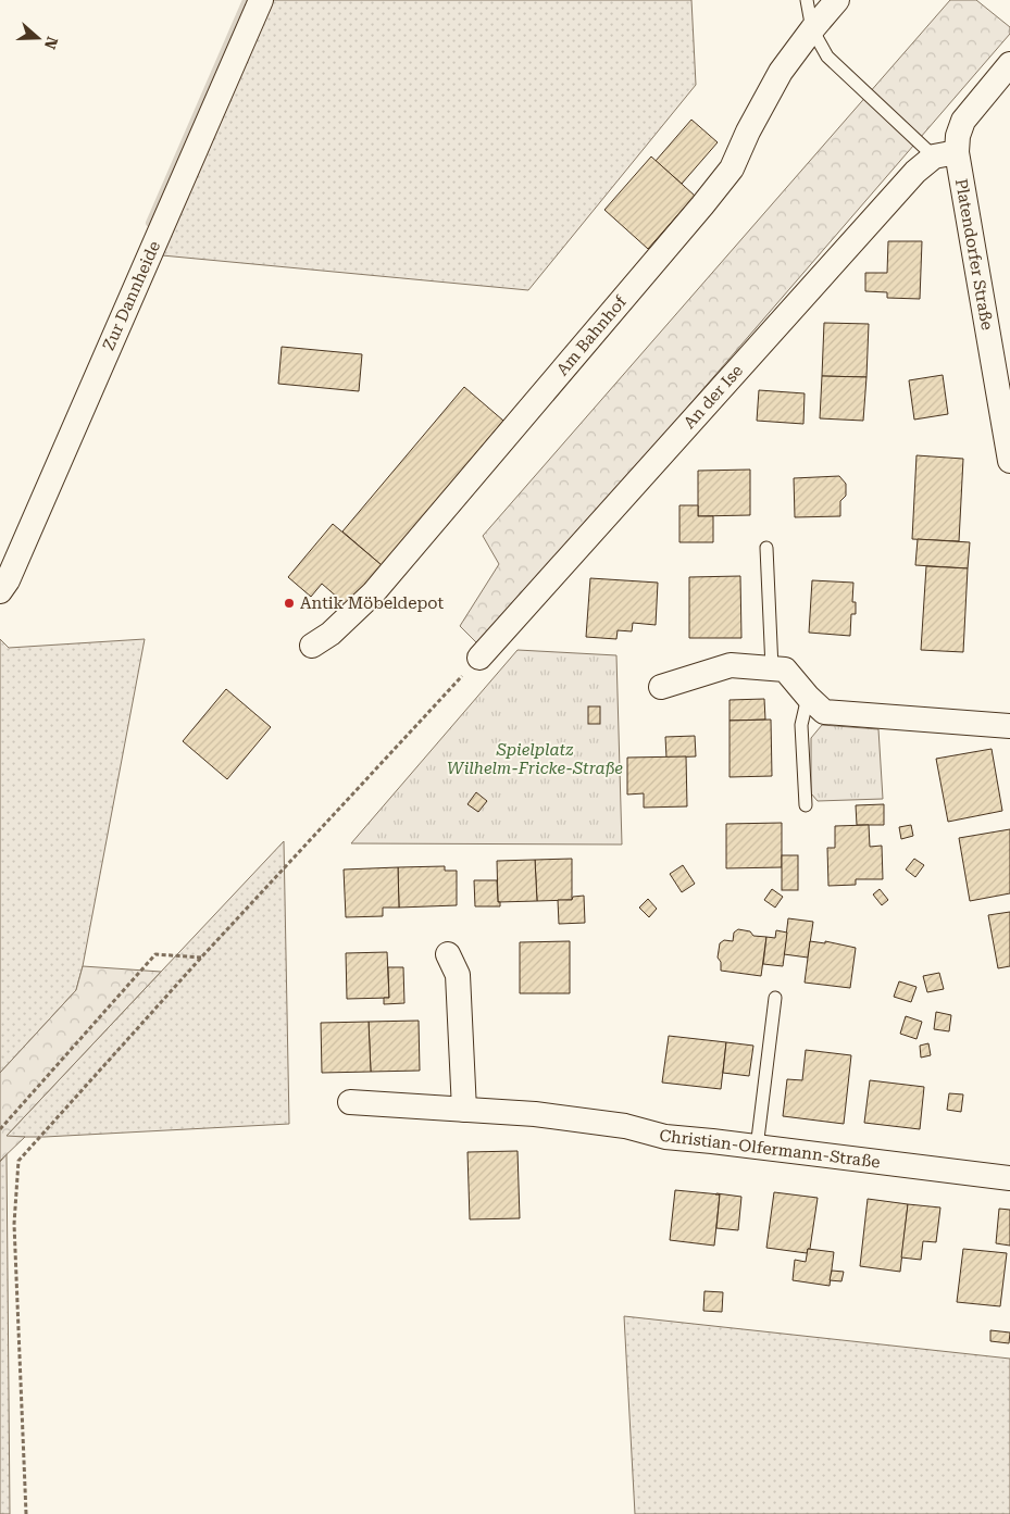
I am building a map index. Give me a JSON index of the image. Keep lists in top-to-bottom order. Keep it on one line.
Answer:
{"streets":{"street":["Platendorfer Straße","Zur Dannheide","Am Bahnhof","An der Ise","Christian-Olfermann-Straße"]},"crossings":[["Platendorfer Straße","An der Ise"]],"parks":["Spielplatz Wilhelm-Fricke-Straße"],"places":["Antik Möbeldepot"],"north":"right"}
